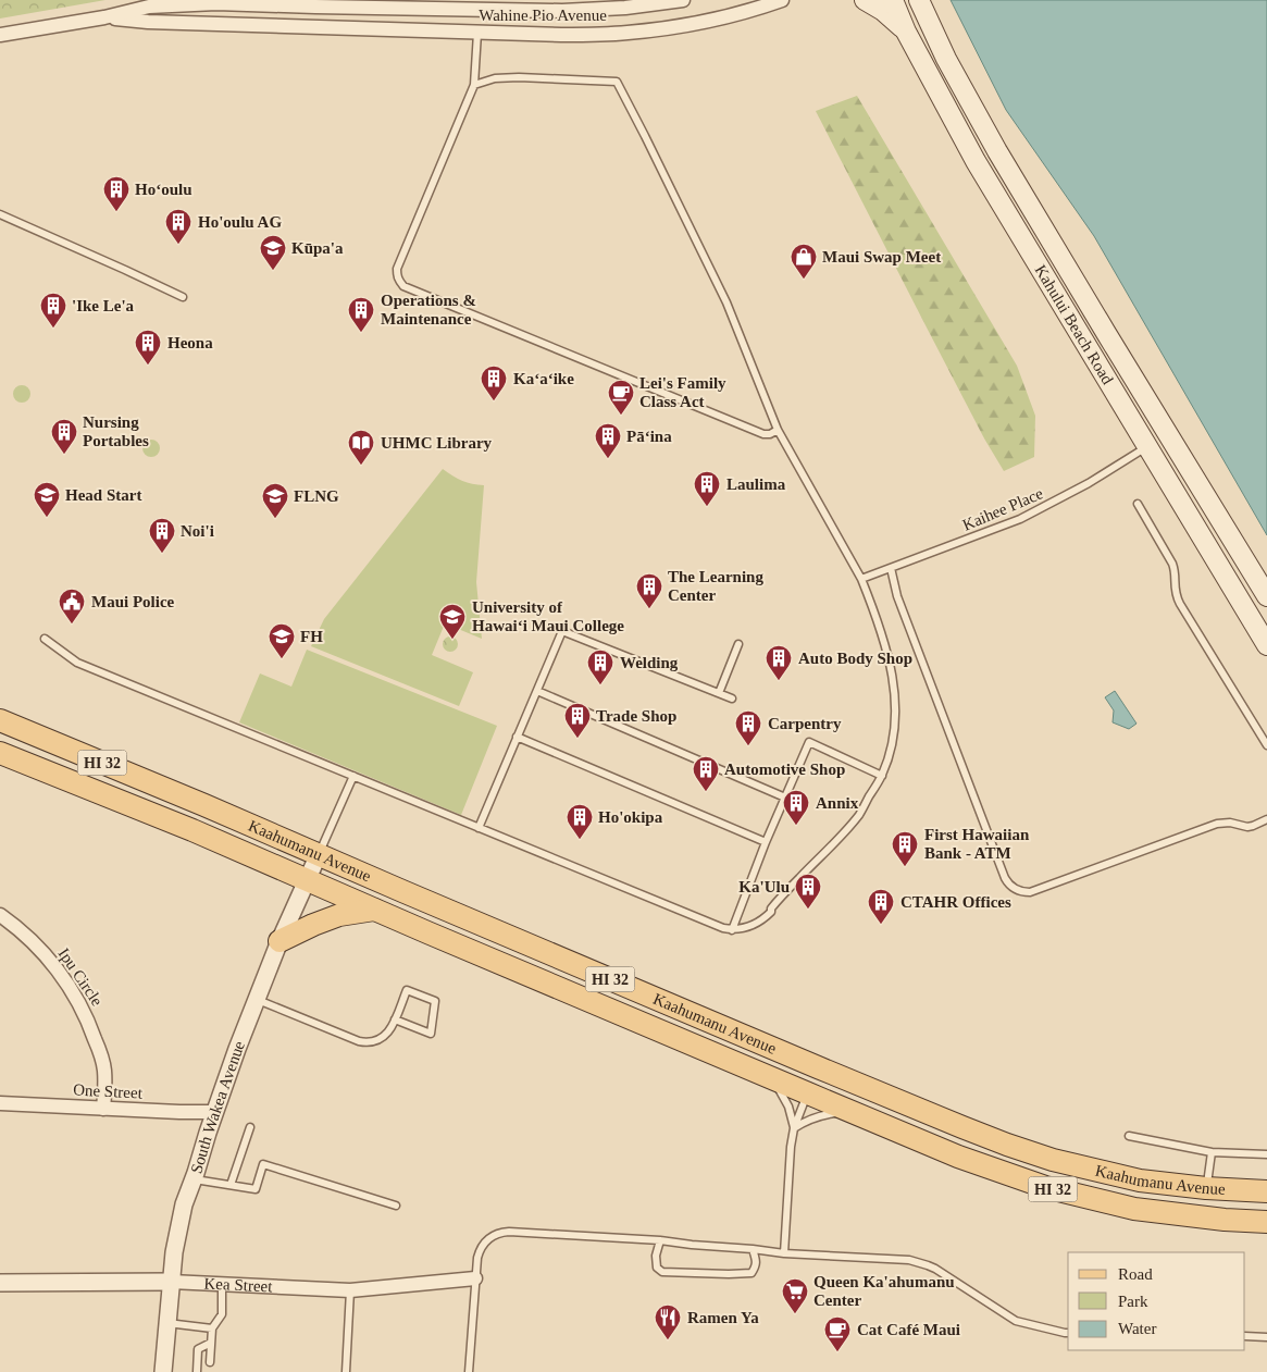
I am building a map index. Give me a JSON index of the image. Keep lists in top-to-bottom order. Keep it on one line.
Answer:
{"streets":{"main road":["Kahului Beach Road","HI 32","Kaahumanu Avenue"],"street":["Wahine Pio Avenue","Ipu Circle","One Street","South Wakea Avenue","Kea Street"],"lane":["Kaihee Place"]},"crossings":[["Kahului Beach Road","Kaihee Place"],["Kaahumanu Avenue","South Wakea Avenue"],["Ipu Circle","One Street"],["One Street","South Wakea Avenue"],["South Wakea Avenue","Kea Street"]],"places":{"building":["Ho‘oulu","Ho'oulu AG","'Ike Le'a","Operations & Maintenance","Heona","Ka‘a‘ike","Nursing Portables","Pā‘ina","Laulima","Noi'i","The Learning Center","Auto Body Shop","Welding","Trade Shop","Carpentry","Automotive Shop","Annix","Ho'okipa","First Hawaiian Bank - ATM","Ka'Ulu","CTAHR Offices"],"school or university":["Kūpa'a","Head Start","FLNG","University of Hawai‘i Maui College","FH"],"shop":["Maui Swap Meet"],"cafe":["Lei's Family Class Act","Cat Café Maui"],"library":["UHMC Library"],"public building":["Maui Police"],"supermarket":["Queen Ka'ahumanu Center"],"restaurant":["Ramen Ya"]},"legend":["Road","Park","Water"]}
